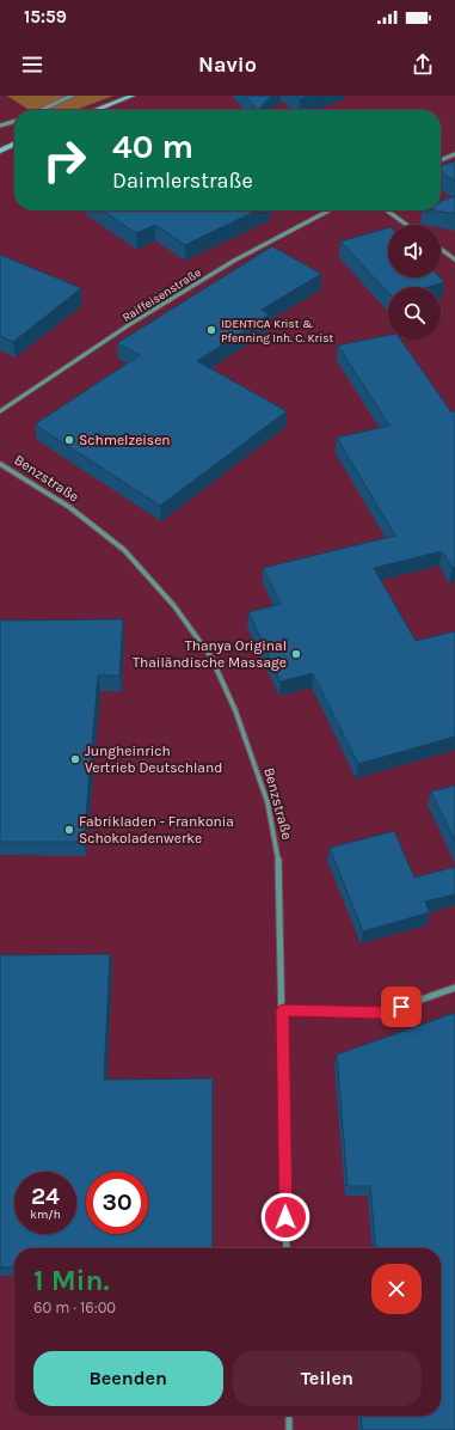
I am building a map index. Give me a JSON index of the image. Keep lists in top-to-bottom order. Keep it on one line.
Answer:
{"streets":{"street":["Raiffeisenstraße","Benzstraße"]},"places":["IDENTICA Krist & Pfenning Inh. C. Krist","Schmelzeisen","Thanya Original Thailändische Massage","Jungheinrich Vertrieb Deutschland","Fabrikladen - Frankonia Schokoladenwerke"],"page":{"status":"15:59","header":"Navio","turn":["40 m","Daimlerstraße"],"speed":"24 km/h","limit":"30","heading":["1 Min.","60 m · 16:00"],"buttons":["Beenden","Teilen"]}}
